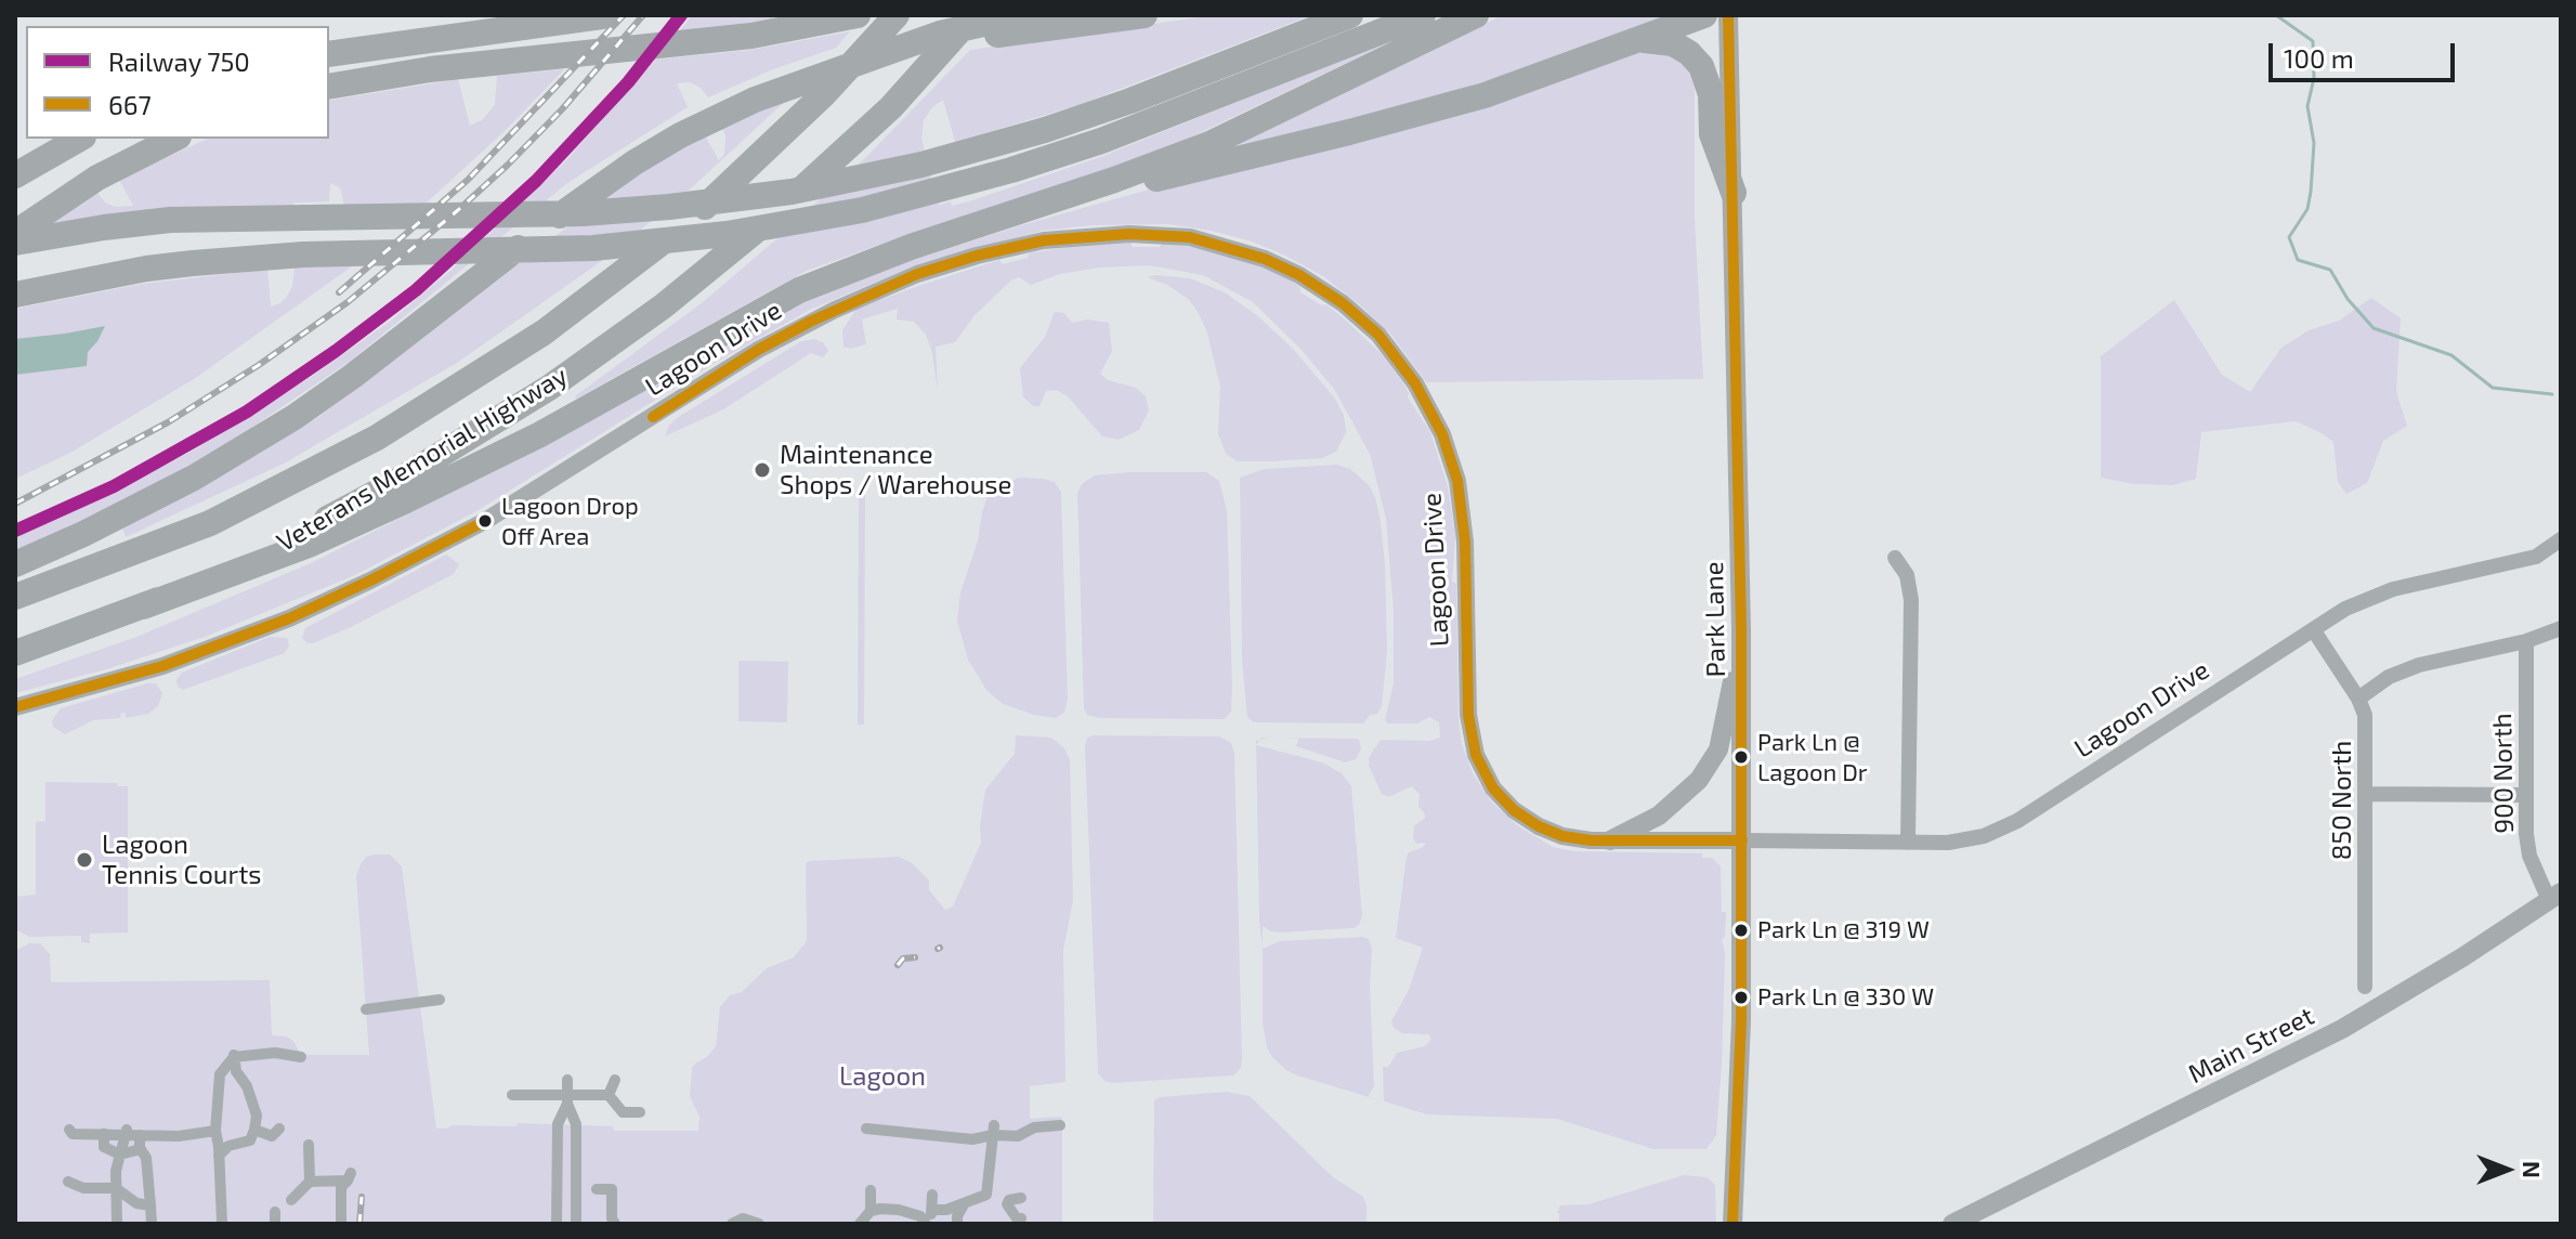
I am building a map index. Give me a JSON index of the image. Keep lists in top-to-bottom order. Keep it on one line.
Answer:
{"streets":{"highway":["Veterans Memorial Highway"],"main road":["Park Lane","Main Street"],"street":["Lagoon Drive","900 North","850 North"]},"crossings":[["Lagoon Drive","Park Lane"],["Lagoon Drive","850 North"],["900 North","Main Street"]],"parks":["Lagoon"],"places":["Maintenance Shops / Warehouse","Lagoon Drop Off Area","Park Ln @ Lagoon Dr","Lagoon Tennis Courts","Park Ln @ 319 W","Park Ln @ 330 W"],"lines":["rail line 750","transit line 667"],"legend":["Railway 750","667"],"scale_bar":"100 m","north":"right"}
